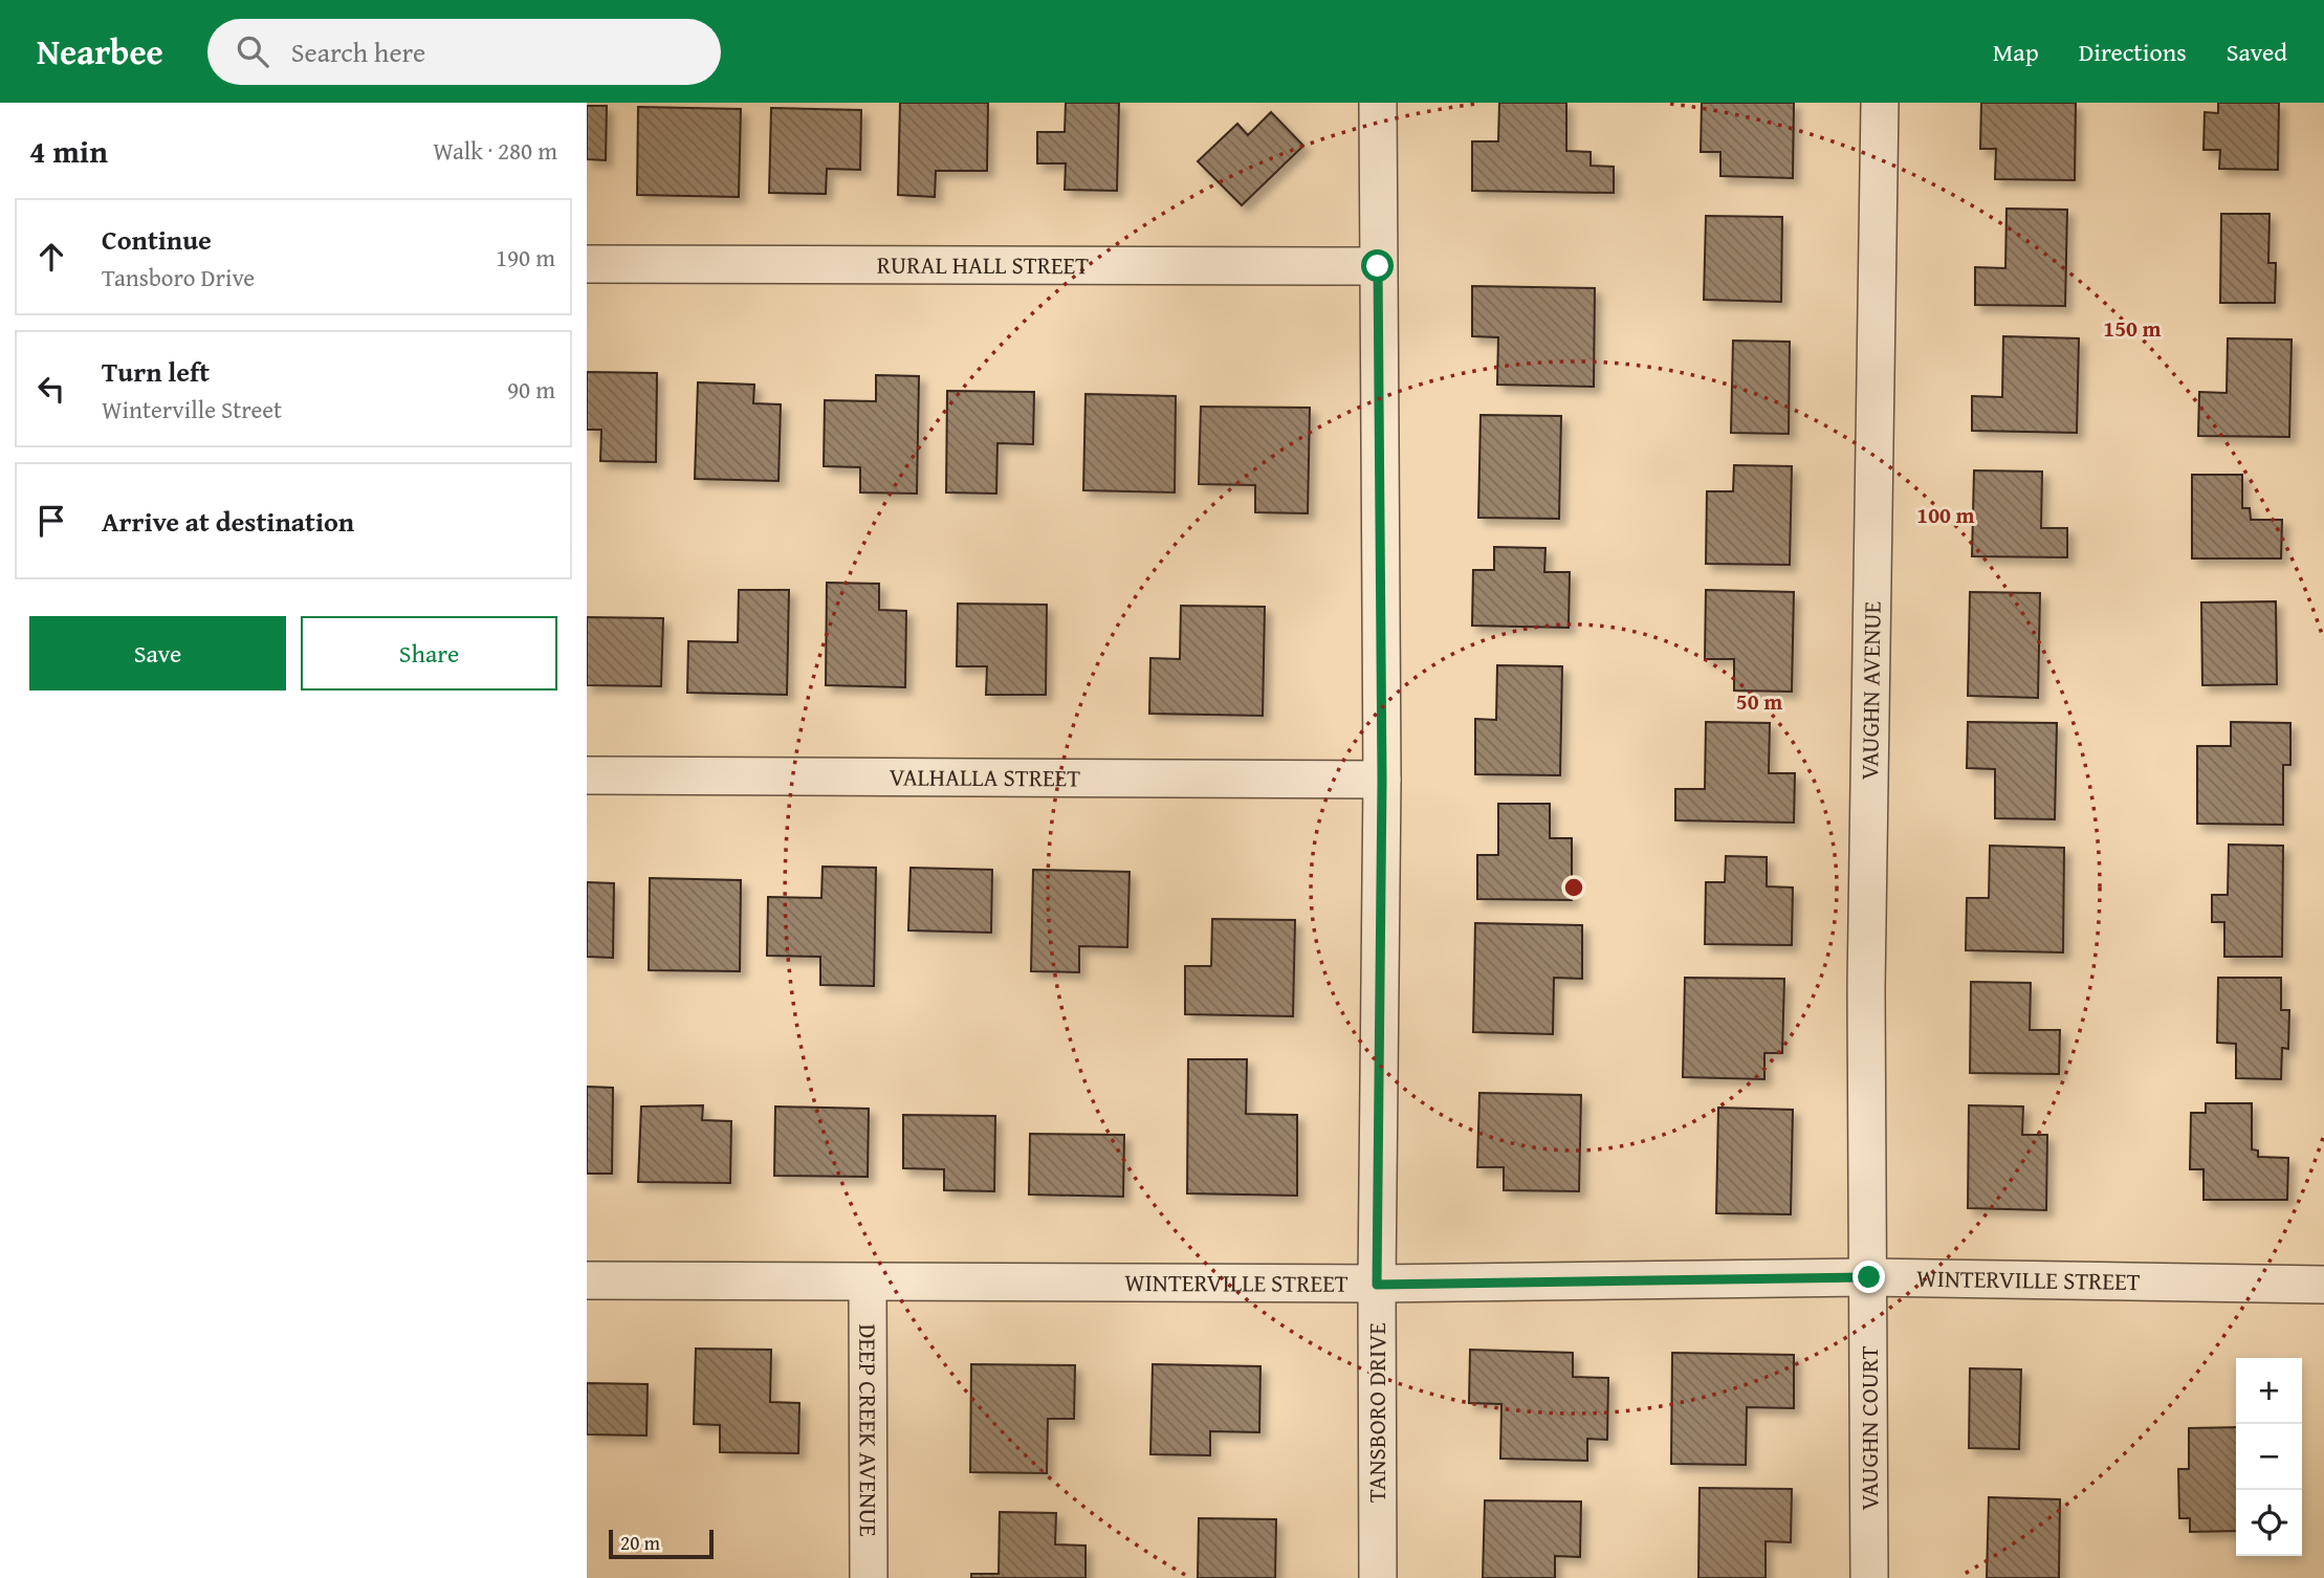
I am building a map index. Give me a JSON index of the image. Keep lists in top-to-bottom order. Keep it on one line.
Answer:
{"streets":{"street":["RURAL HALL STREET","VAUGHN AVENUE","VALHALLA STREET","WINTERVILLE STREET","TANSBORO DRIVE","VAUGHN COURT","DEEP CREEK AVENUE"]},"crossings":[["RURAL HALL STREET","TANSBORO DRIVE"],["VAUGHN AVENUE","WINTERVILLE STREET"],["VAUGHN AVENUE","VAUGHN COURT"],["VALHALLA STREET","TANSBORO DRIVE"],["WINTERVILLE STREET","TANSBORO DRIVE"],["WINTERVILLE STREET","VAUGHN COURT"],["WINTERVILLE STREET","DEEP CREEK AVENUE"]],"scale_bar":"20 m","page":{"header":"Nearbee","search":"Search here","nav":["Map","Directions","Saved"],"heading":["4 min","Walk · 280 m"],"list":[["Continue","Tansboro Drive","190 m"],["Turn left","Winterville Street","90 m"],"Arrive at destination"],"buttons":["Save","Share"],"map_buttons":["+","−"],"scale":"20 m"},"rings":["150 m","100 m","50 m"]}
